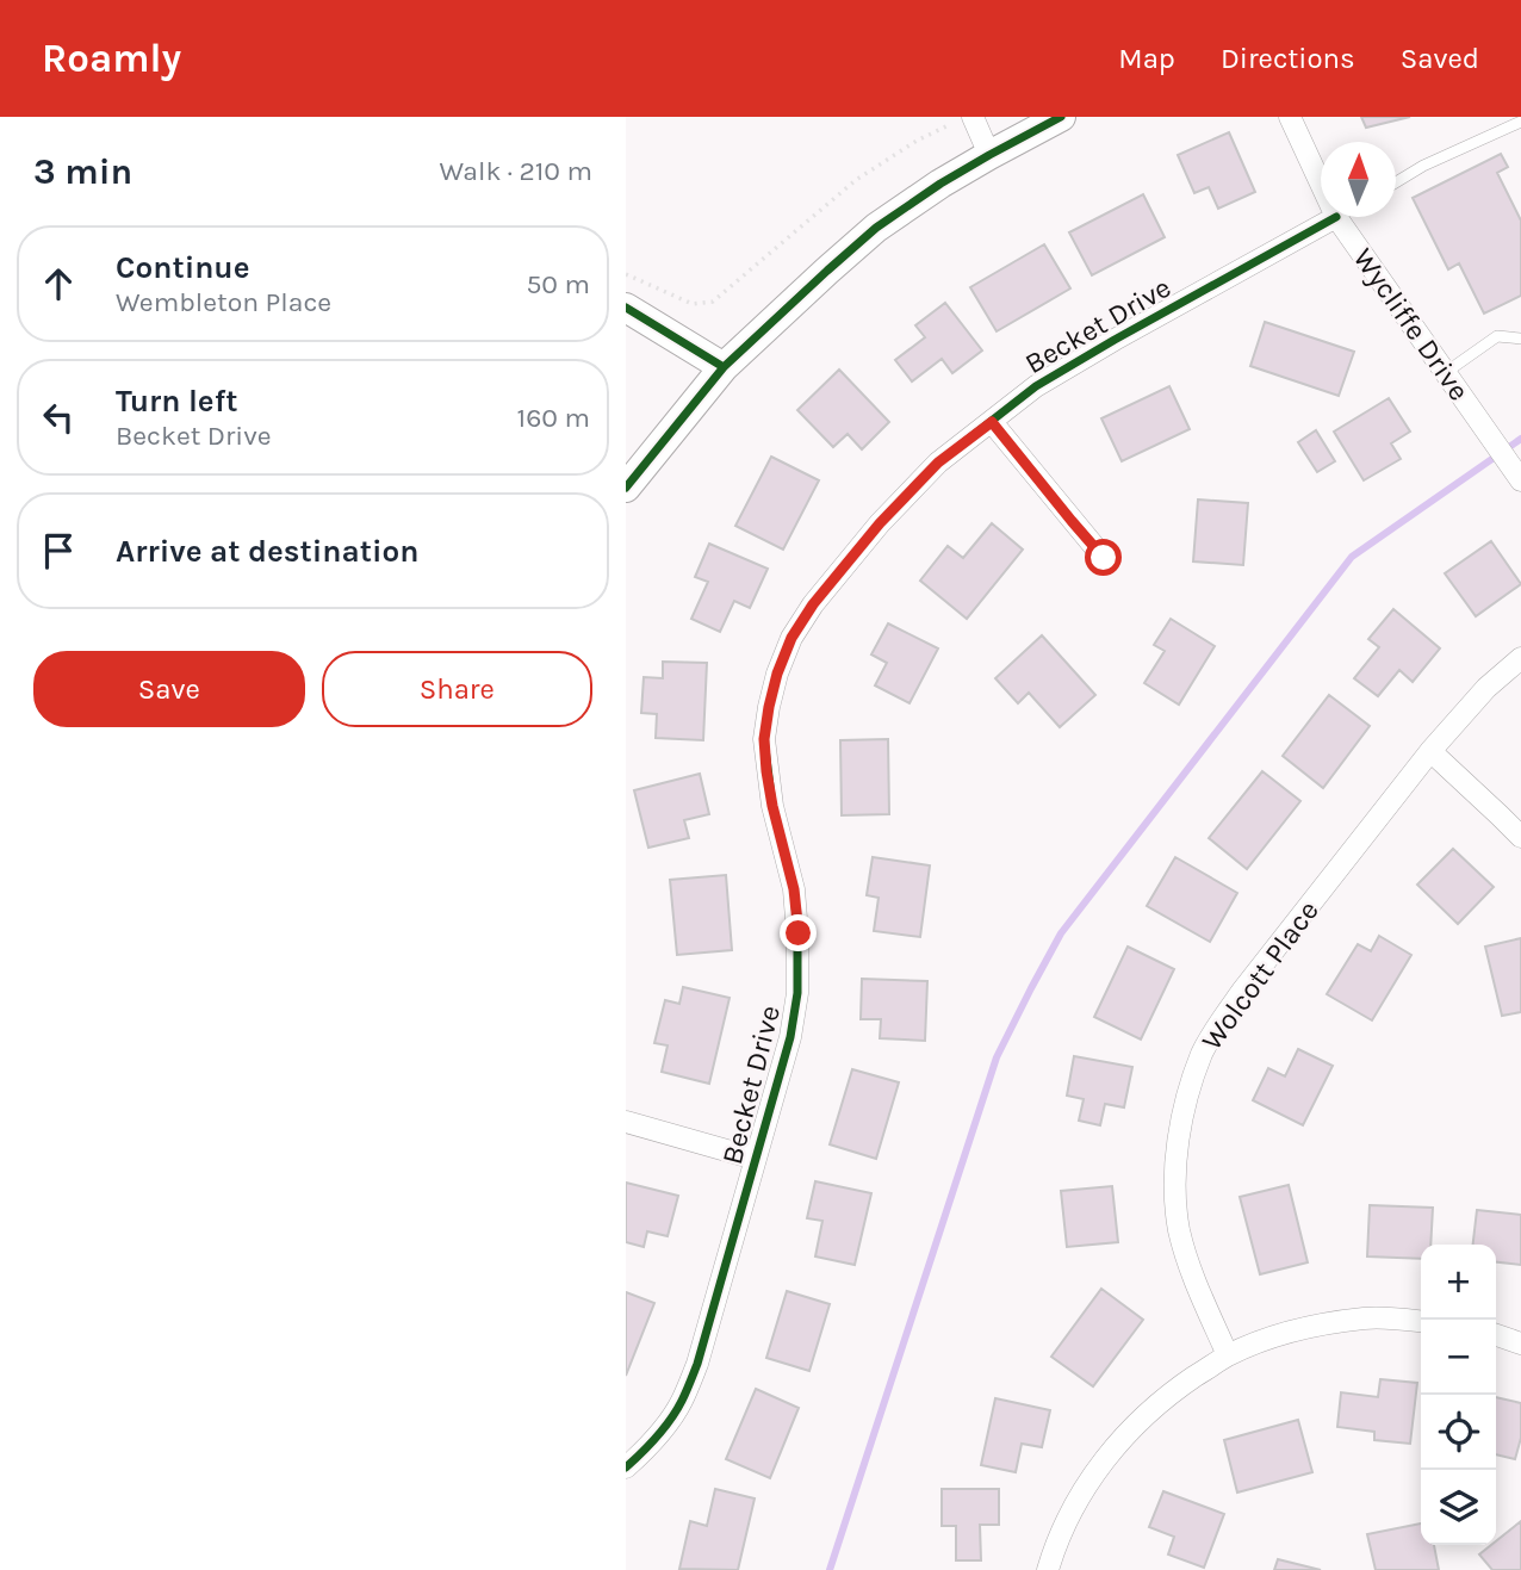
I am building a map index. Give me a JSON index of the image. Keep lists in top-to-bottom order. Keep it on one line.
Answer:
{"streets":{"street":["Wycliffe Drive","Becket Drive","Wolcott Place"]},"crossings":[["Wycliffe Drive","Becket Drive"]],"north":"top","page":{"header":"Roamly","nav":["Map","Directions","Saved"],"heading":["3 min","Walk · 210 m"],"list":[["Continue","Wembleton Place","50 m"],["Turn left","Becket Drive","160 m"],"Arrive at destination"],"buttons":["Save","Share"],"map_buttons":["+","−"]}}
